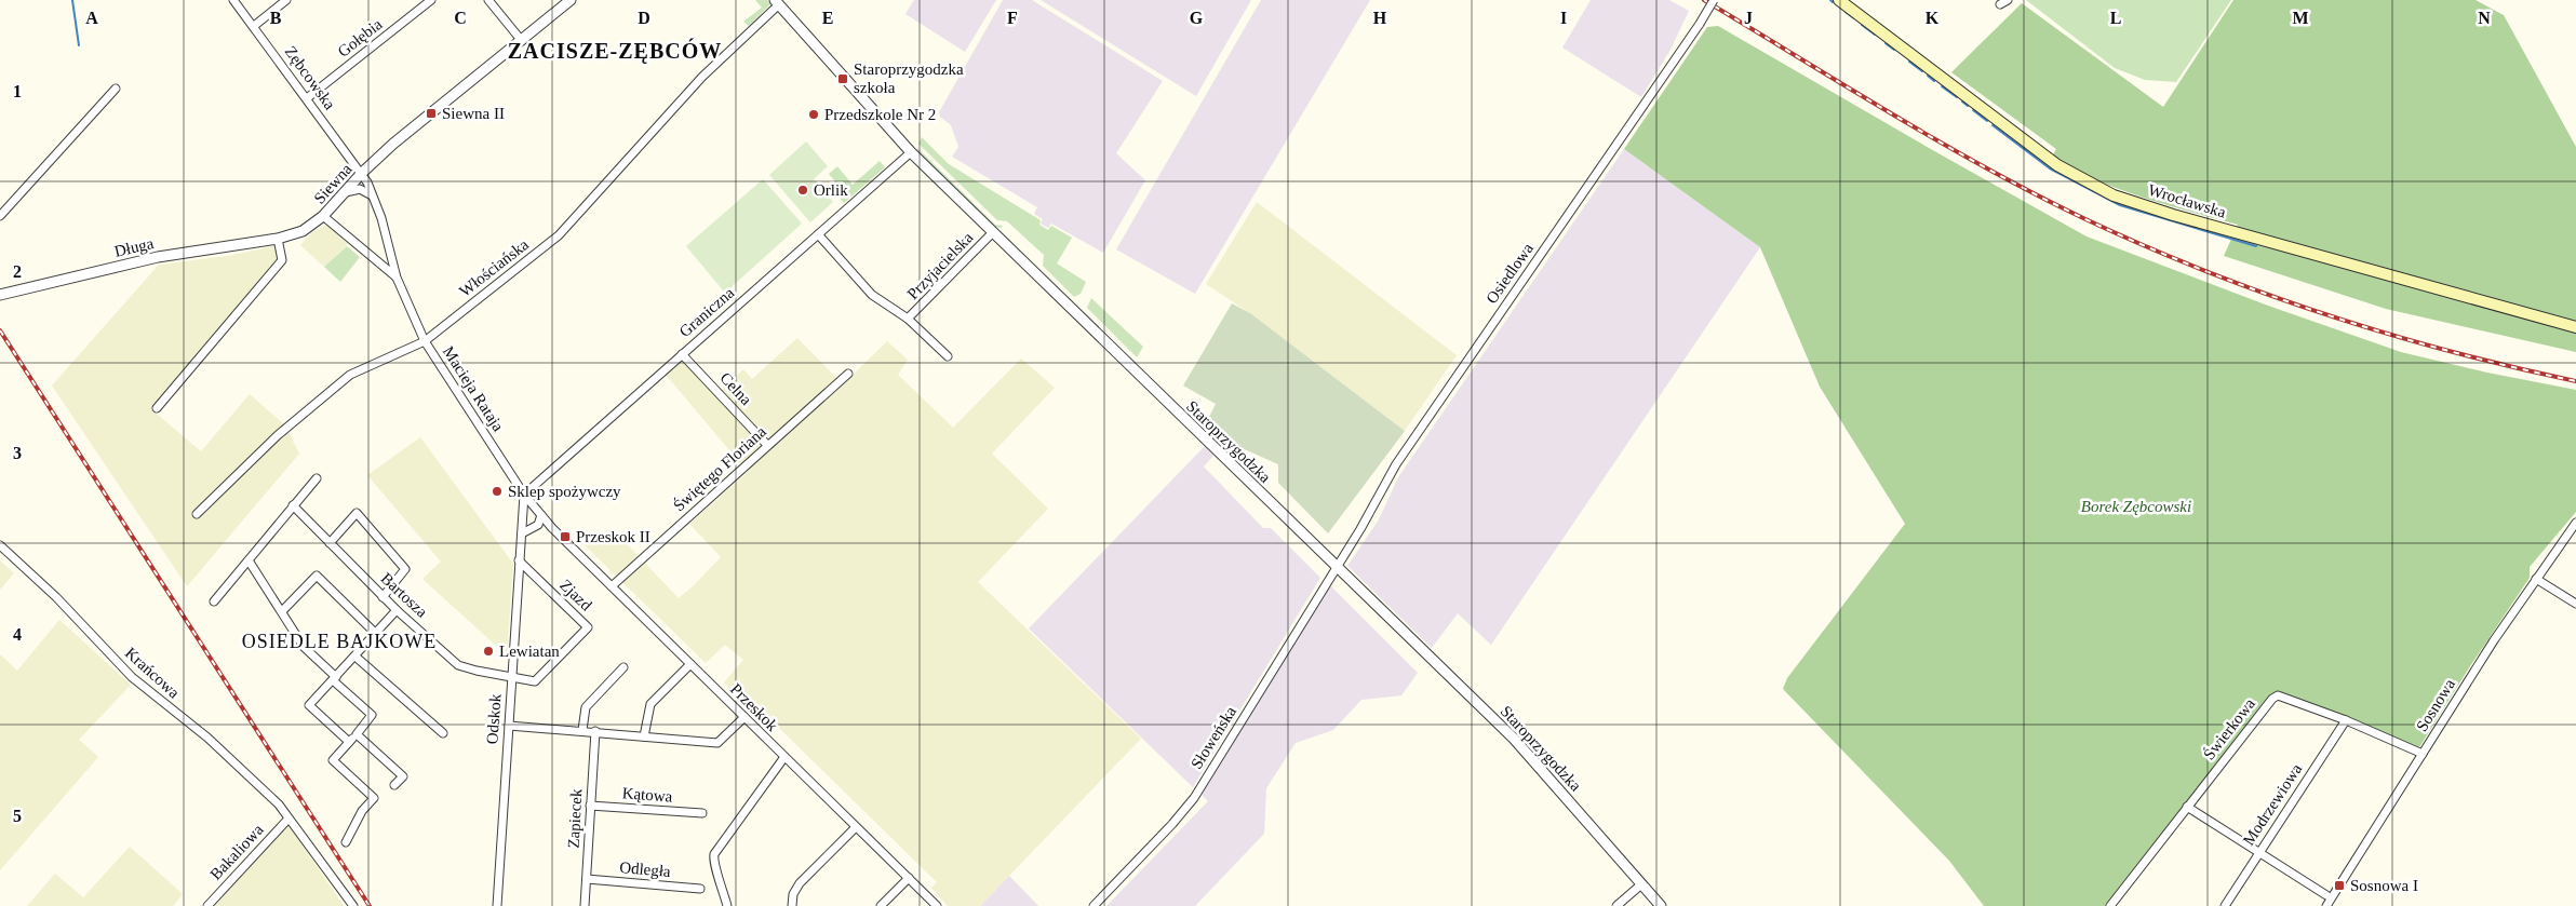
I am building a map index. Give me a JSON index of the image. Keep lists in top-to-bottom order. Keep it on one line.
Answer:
{"streets":{"main road":["Wrocławska"],"street":["Gołębia","Zębcowska","Siewna","Długa","Przyjacielska","Włościańska","Osiedlowa","Graniczna","Macieja Rataja","Celna","Staroprzygodzka","Świętego Floriana","Bartosza","Zjazd","Krańcowa","Sosnowa","Przeskok","Odskok","Świerkowa","Słoweńska","Kątowa","Modrzewiowa","Zapiecek","Bakaliowa","Odległa"]},"crossings":[["Gołębia","Zębcowska"],["Zębcowska","Siewna"],["Zębcowska","Macieja Rataja"],["Siewna","Długa"],["Siewna","Macieja Rataja"],["Przyjacielska","Graniczna"],["Przyjacielska","Staroprzygodzka"],["Włościańska","Macieja Rataja"],["Włościańska","Staroprzygodzka"],["Osiedlowa","Staroprzygodzka"],["Osiedlowa","Słoweńska"],["Graniczna","Macieja Rataja"],["Graniczna","Celna"],["Graniczna","Staroprzygodzka"],["Macieja Rataja","Przeskok"],["Macieja Rataja","Odskok"],["Celna","Świętego Floriana"],["Staroprzygodzka","Słoweńska"],["Świętego Floriana","Przeskok"],["Bartosza","Zjazd"],["Bartosza","Odskok"],["Zjazd","Odskok"],["Krańcowa","Bakaliowa"],["Sosnowa","Świerkowa"],["Przeskok","Odskok"],["Świerkowa","Modrzewiowa"],["Kątowa","Zapiecek"],["Zapiecek","Odległa"]],"districts":["ZACISZE-ZĘBCÓW","OSIEDLE BAJKOWE"],"parks":["Borek Zębcowski"],"places":{"transit":["Staroprzygodzka szkoła","Siewna II","Przeskok II","Sosnowa I"],"other":["Przedszkole Nr 2","Orlik","Sklep spożywczy","Lewiatan"]},"grid":{"columns":["A","B","C","D","E","F","G","H","I","J","K","L","M","N"],"rows":["1","2","3","4","5"]}}
